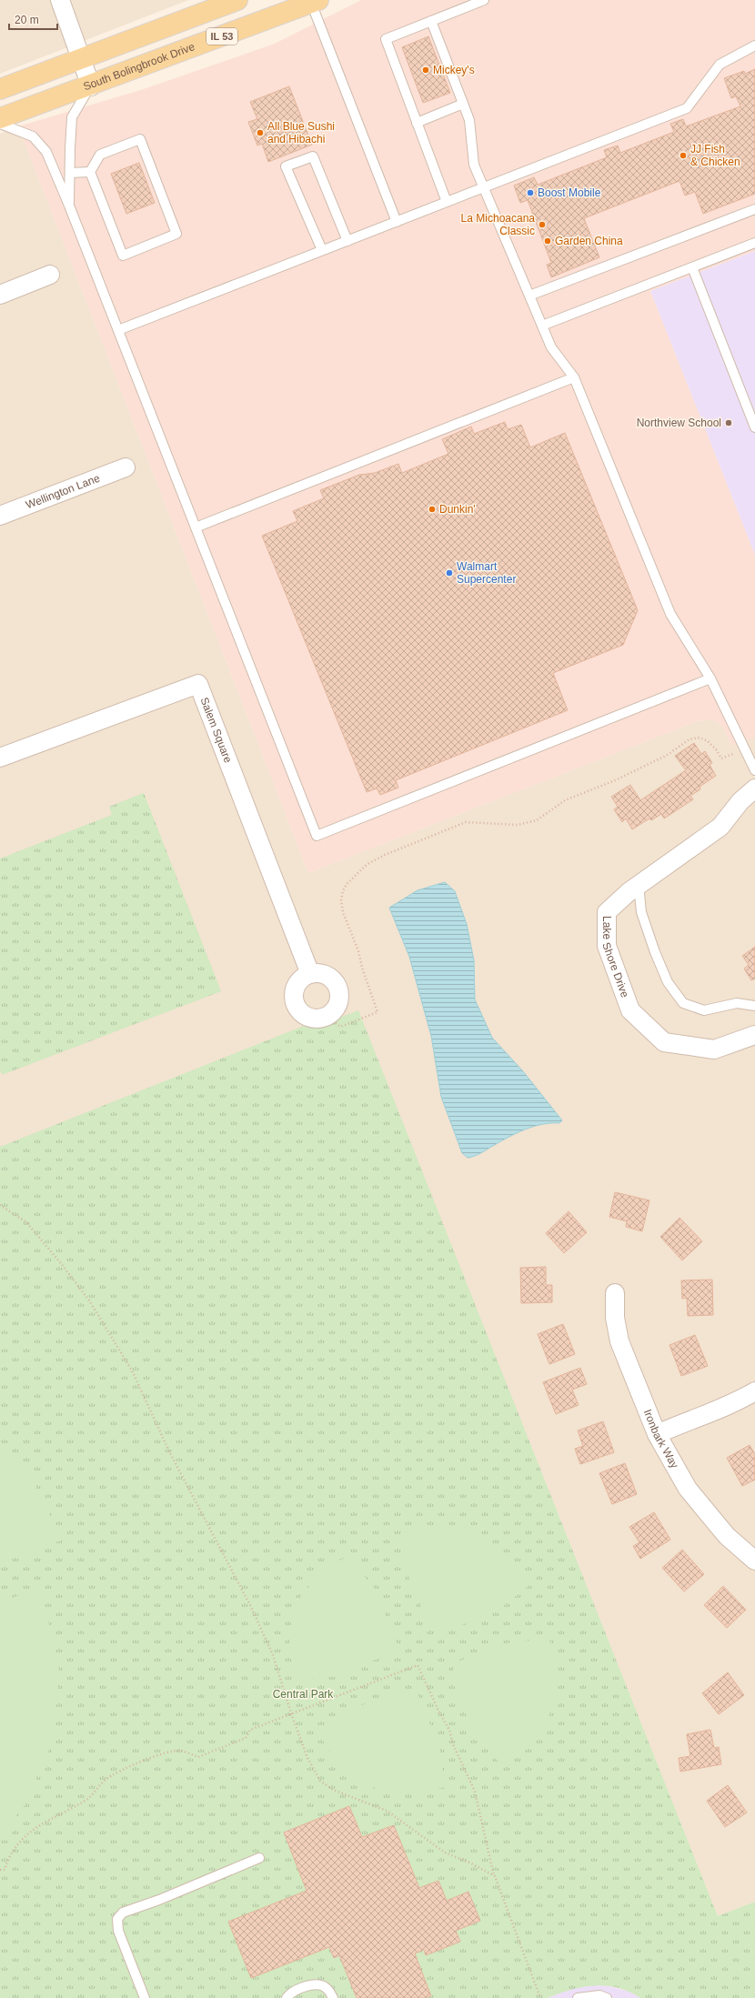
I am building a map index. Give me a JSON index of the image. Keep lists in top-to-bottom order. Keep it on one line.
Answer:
{"streets":{"main road":["IL 53","South Bolingbrook Drive"],"street":["Wellington Lane","Salem Square","Lake Shore Drive","Ironbark Way"]},"parks":["Central Park"],"places":["Mickey's","All Blue Sushi and Hibachi","JJ Fish & Chicken","Boost Mobile","La Michoacana Classic","Garden China","Northview School","Dunkin'","Walmart Supercenter"],"scale_bar":"20 m"}
